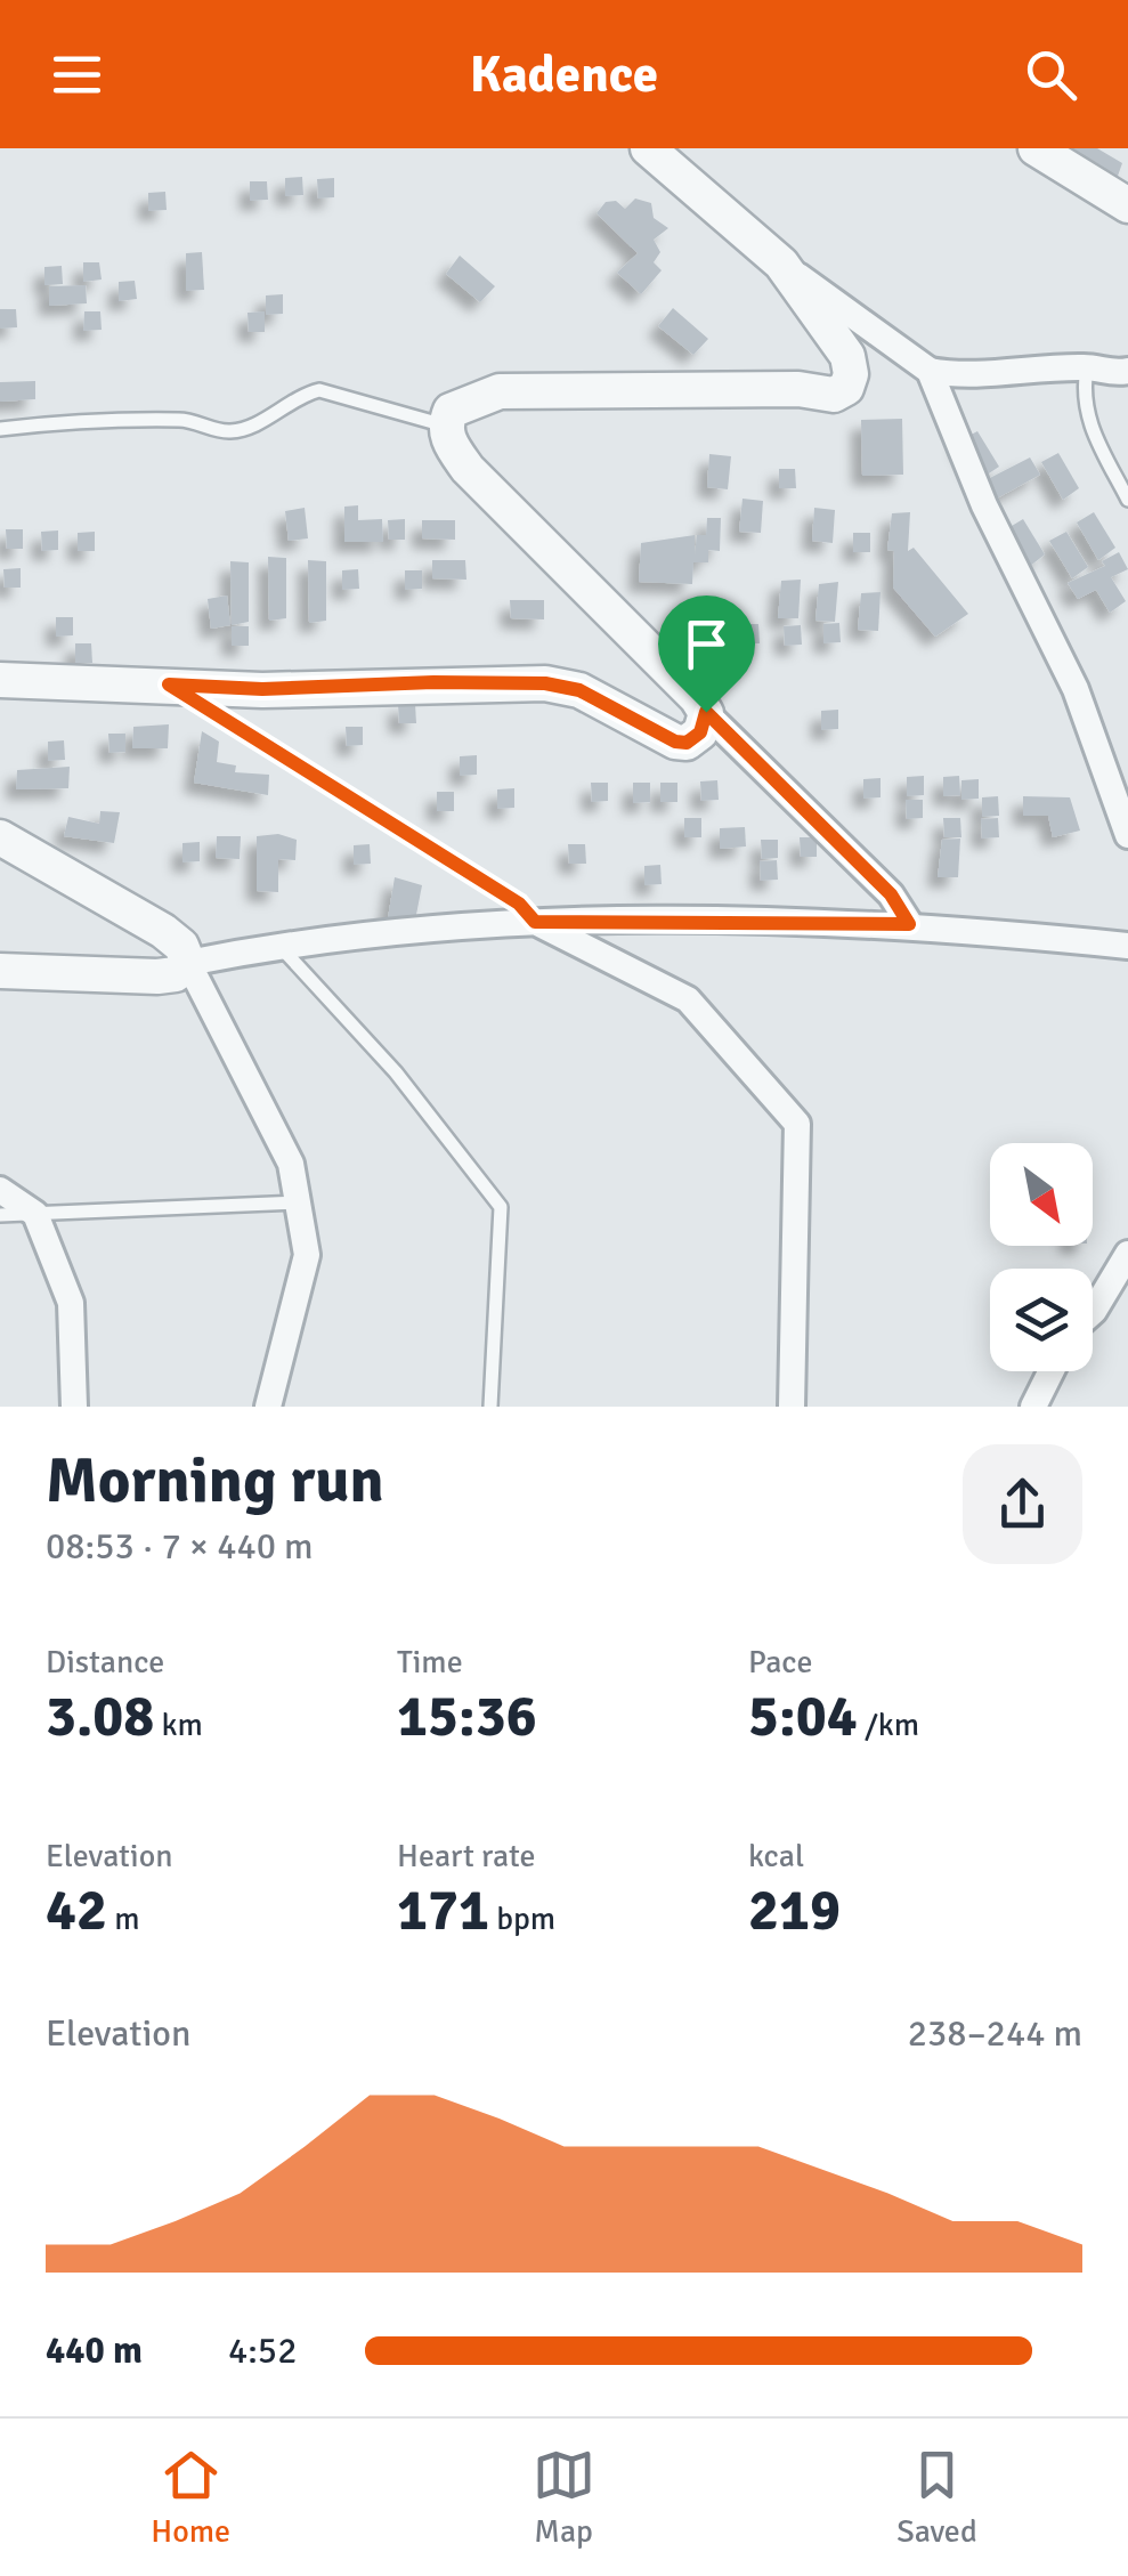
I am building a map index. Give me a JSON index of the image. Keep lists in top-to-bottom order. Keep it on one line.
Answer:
{"north":"bottom right","page":{"header":"Kadence","heading":["Morning run","08:53 · 7 × 440 m"],"stats":[["Distance","3.08 km"],["Time","15:36"],["Pace","5:04 /km"],["Elevation","42 m"],["Heart rate","171 bpm"],["kcal","219"]],"chart":["Elevation","238–244 m"],"list":[{"name":"440 m","note":"4:52"}],"tabs":["Home","Map","Saved"]}}
